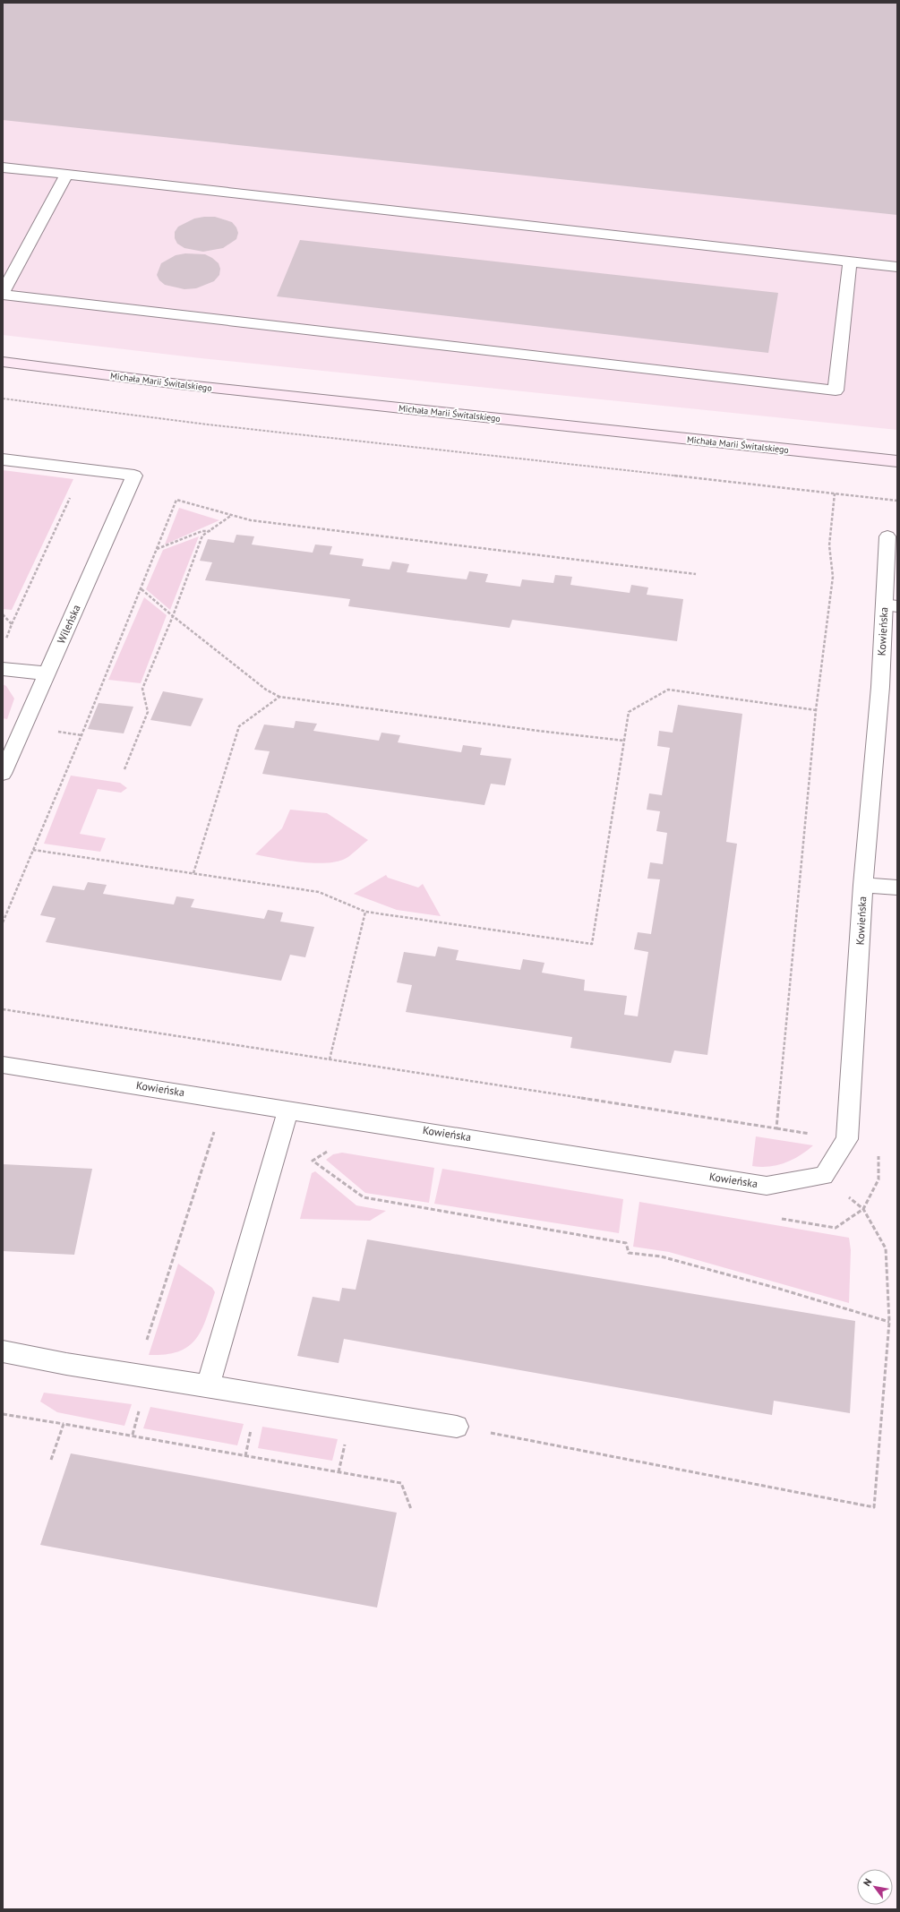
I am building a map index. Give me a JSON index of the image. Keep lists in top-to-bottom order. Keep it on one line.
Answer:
{"streets":{"main road":["Michała Marii Świtalskiego"],"street":["Wileńska","Kowieńska"]},"north":"top left"}
